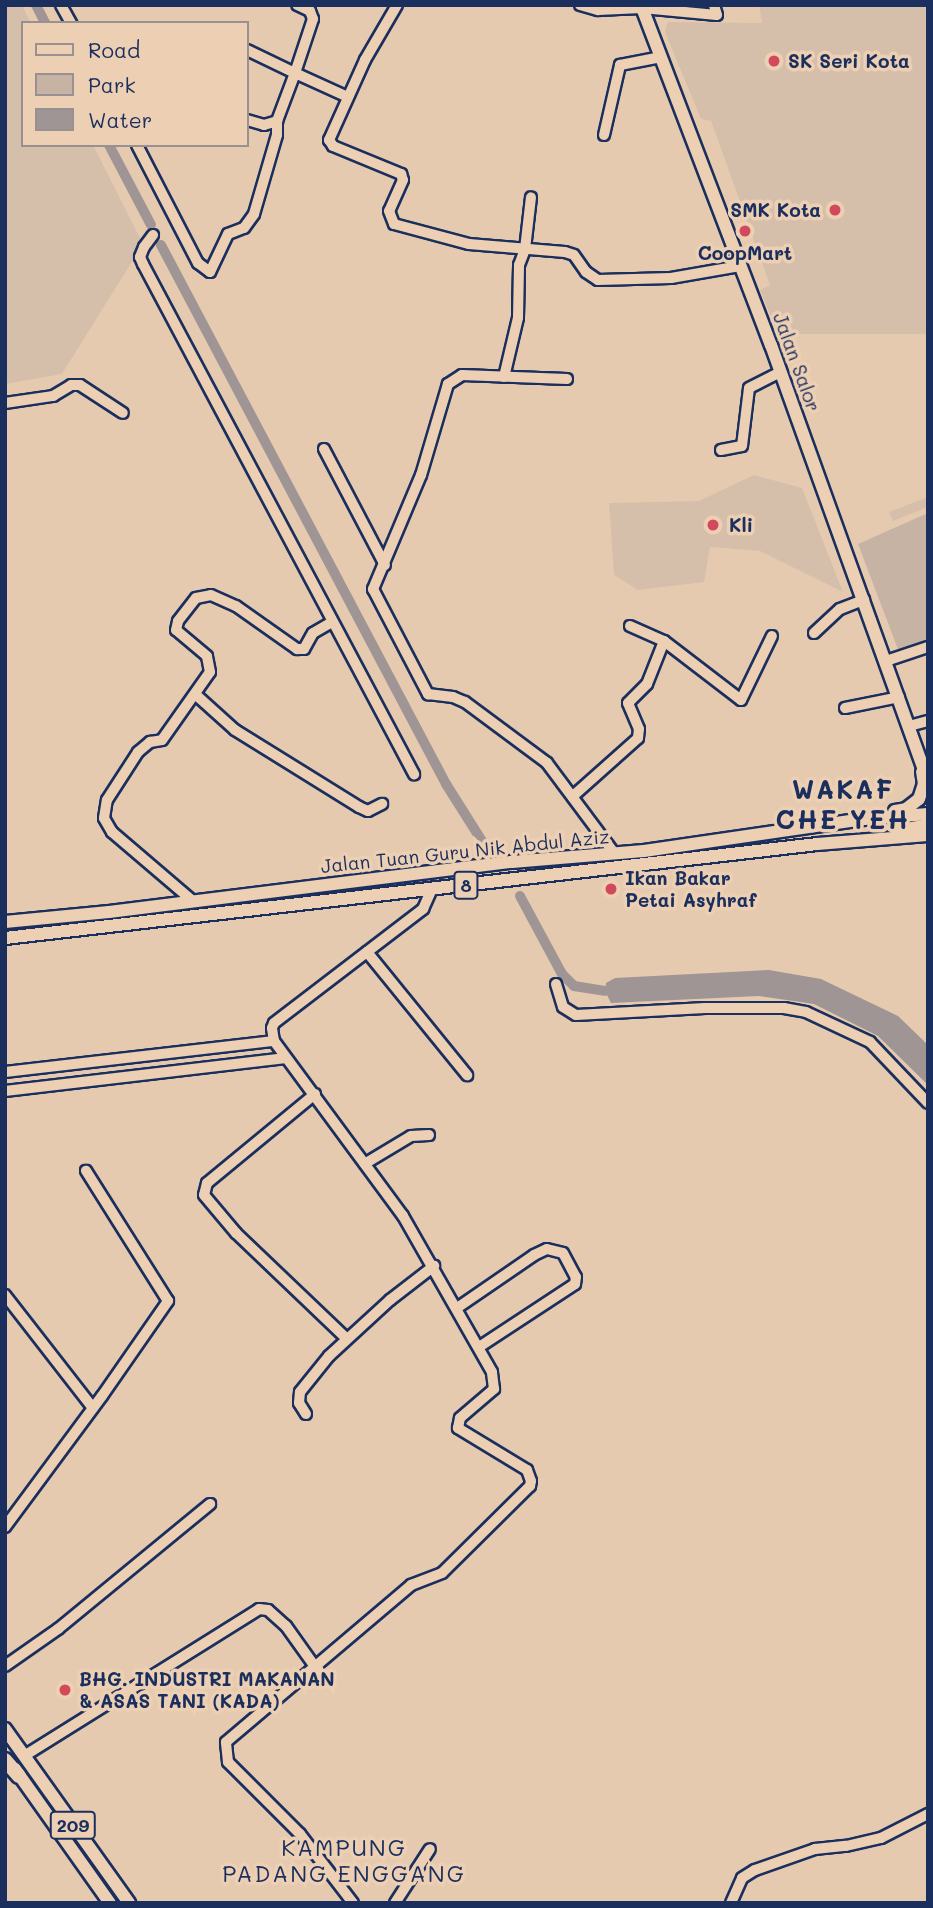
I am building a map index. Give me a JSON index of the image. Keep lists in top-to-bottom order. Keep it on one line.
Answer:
{"streets":{"main road":["Jalan Salor","Jalan Tuan Guru Nik Abdul Aziz","8","209"]},"districts":["WAKAF CHE YEH","KAMPUNG PADANG ENGGANG"],"places":["SK Seri Kota","SMK Kota","CoopMart","Kli","Ikan Bakar Petai Asyhraf","BHG. INDUSTRI MAKANAN & ASAS TANI (KADA)"],"legend":["Road","Park","Water"]}
